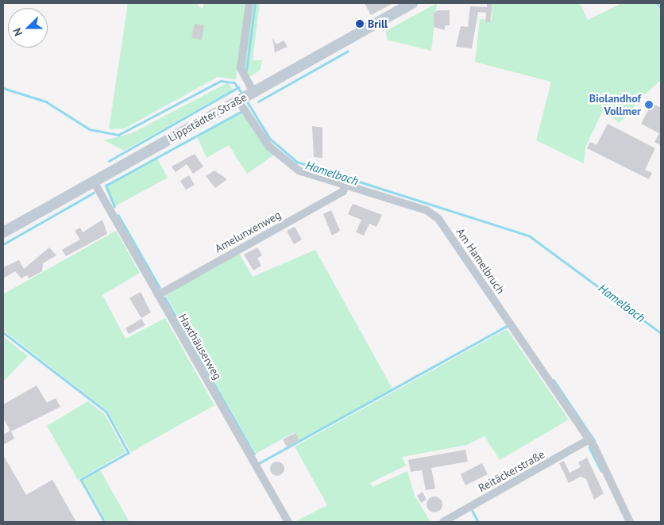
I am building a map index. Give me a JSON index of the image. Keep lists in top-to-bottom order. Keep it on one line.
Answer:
{"streets":{"street":["Lippstädter Straße","Amelunxenweg","Am Hamelbruch","Haxthäuserweg","Reitäckerstraße"]},"crossings":[["Lippstädter Straße","Am Hamelbruch"],["Lippstädter Straße","Haxthäuserweg"],["Amelunxenweg","Am Hamelbruch"],["Amelunxenweg","Haxthäuserweg"],["Am Hamelbruch","Reitäckerstraße"]],"water":["Hamelbach"],"places":["Brill","Biolandhof Vollmer"],"north":"left"}
